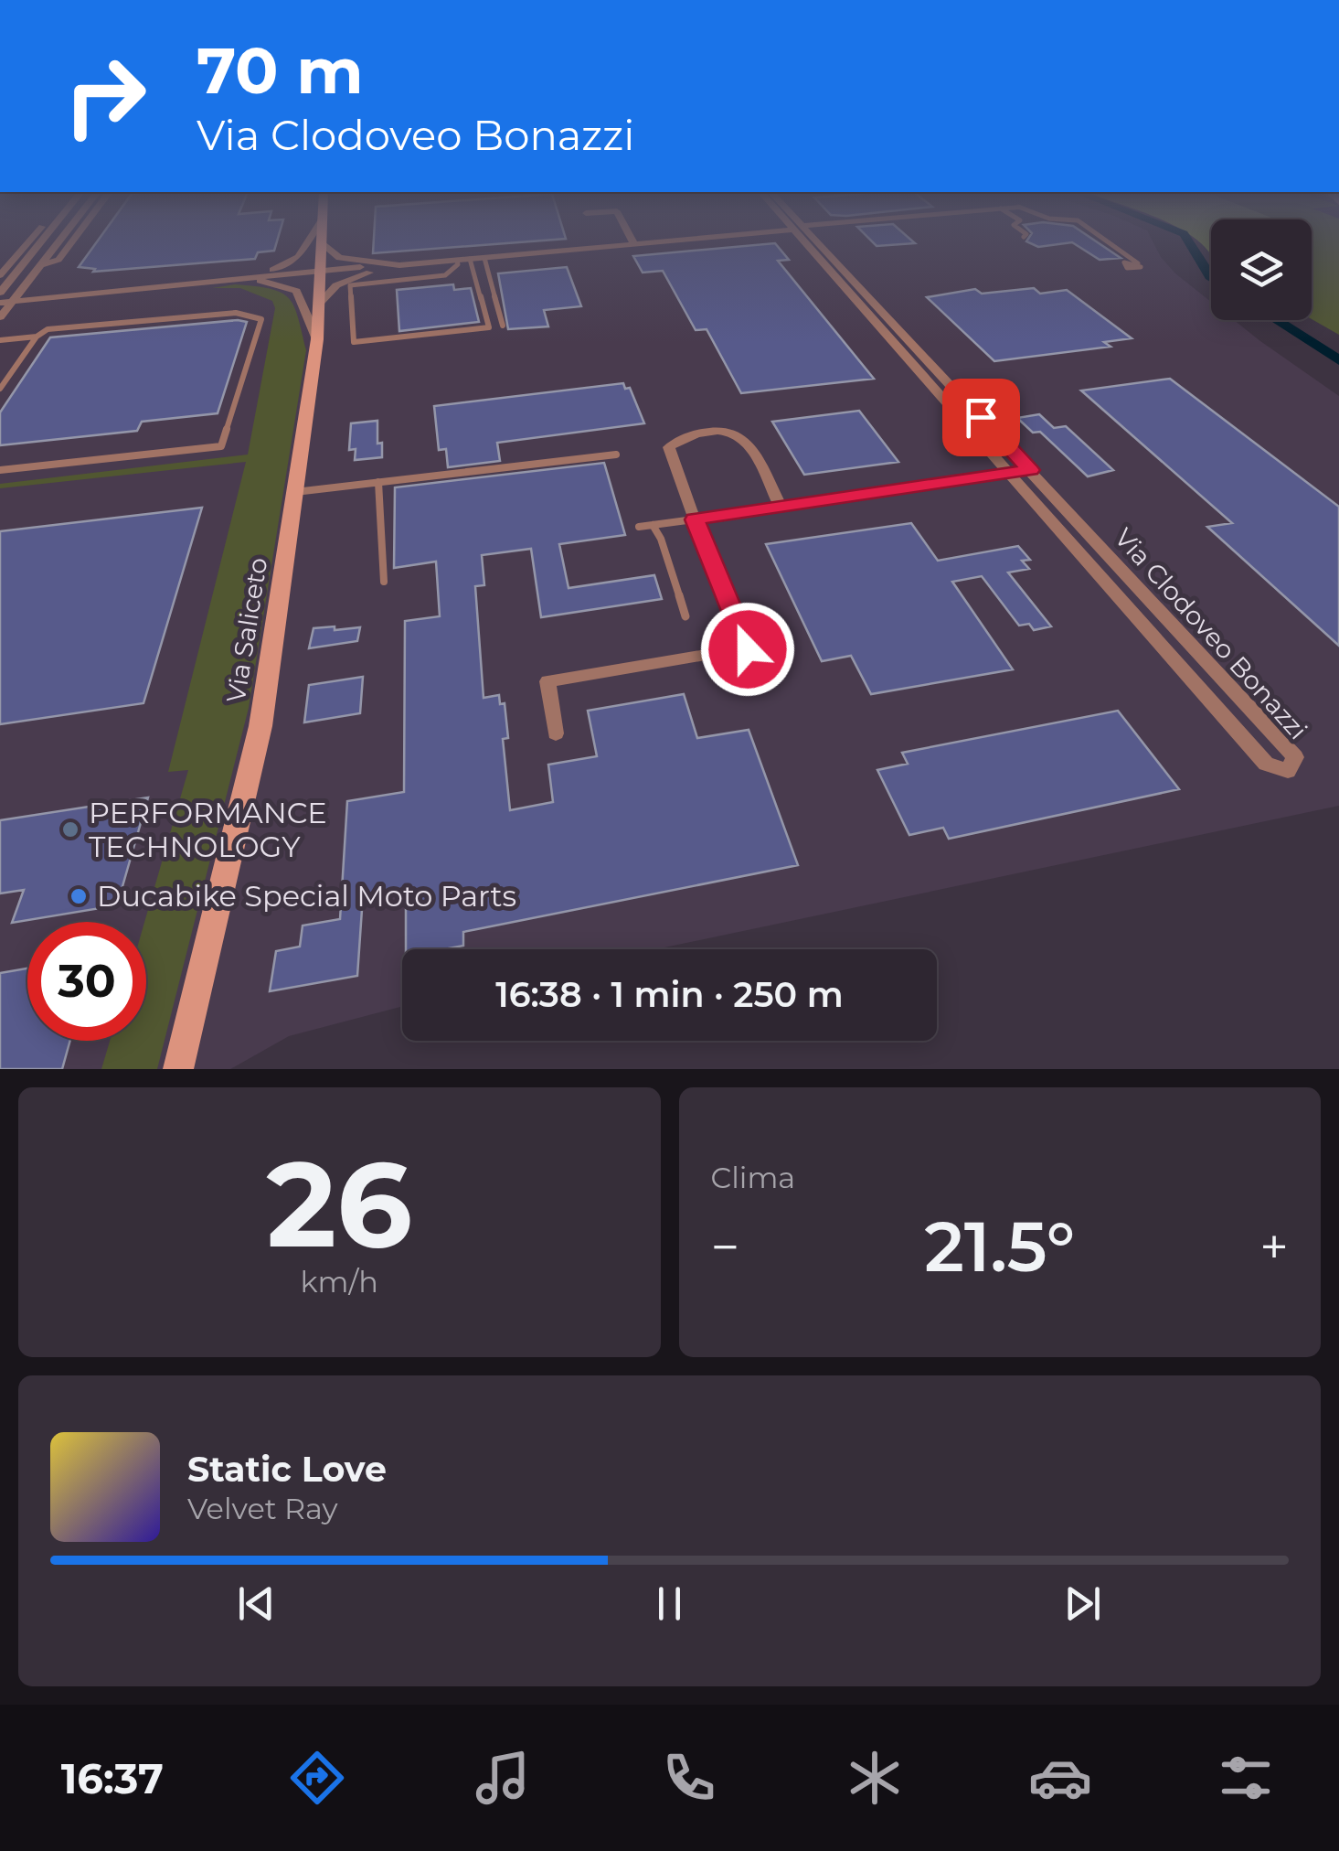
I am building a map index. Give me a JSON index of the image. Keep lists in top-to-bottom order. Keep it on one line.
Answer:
{"streets":{"main road":["Via Saliceto"],"street":["Via Clodoveo Bonazzi"]},"places":["PERFORMANCE TECHNOLOGY","Ducabike Special Moto Parts"],"page":{"turn":["70 m","Via Clodoveo Bonazzi"],"limit":"30","trip":"16:38 · 1 min · 250 m","tile":[["26","km/h"],"Clima"],"heat":["−","21.5°","+"],"song":["Static Love","Velvet Ray"],"tabs":"16:37"}}
